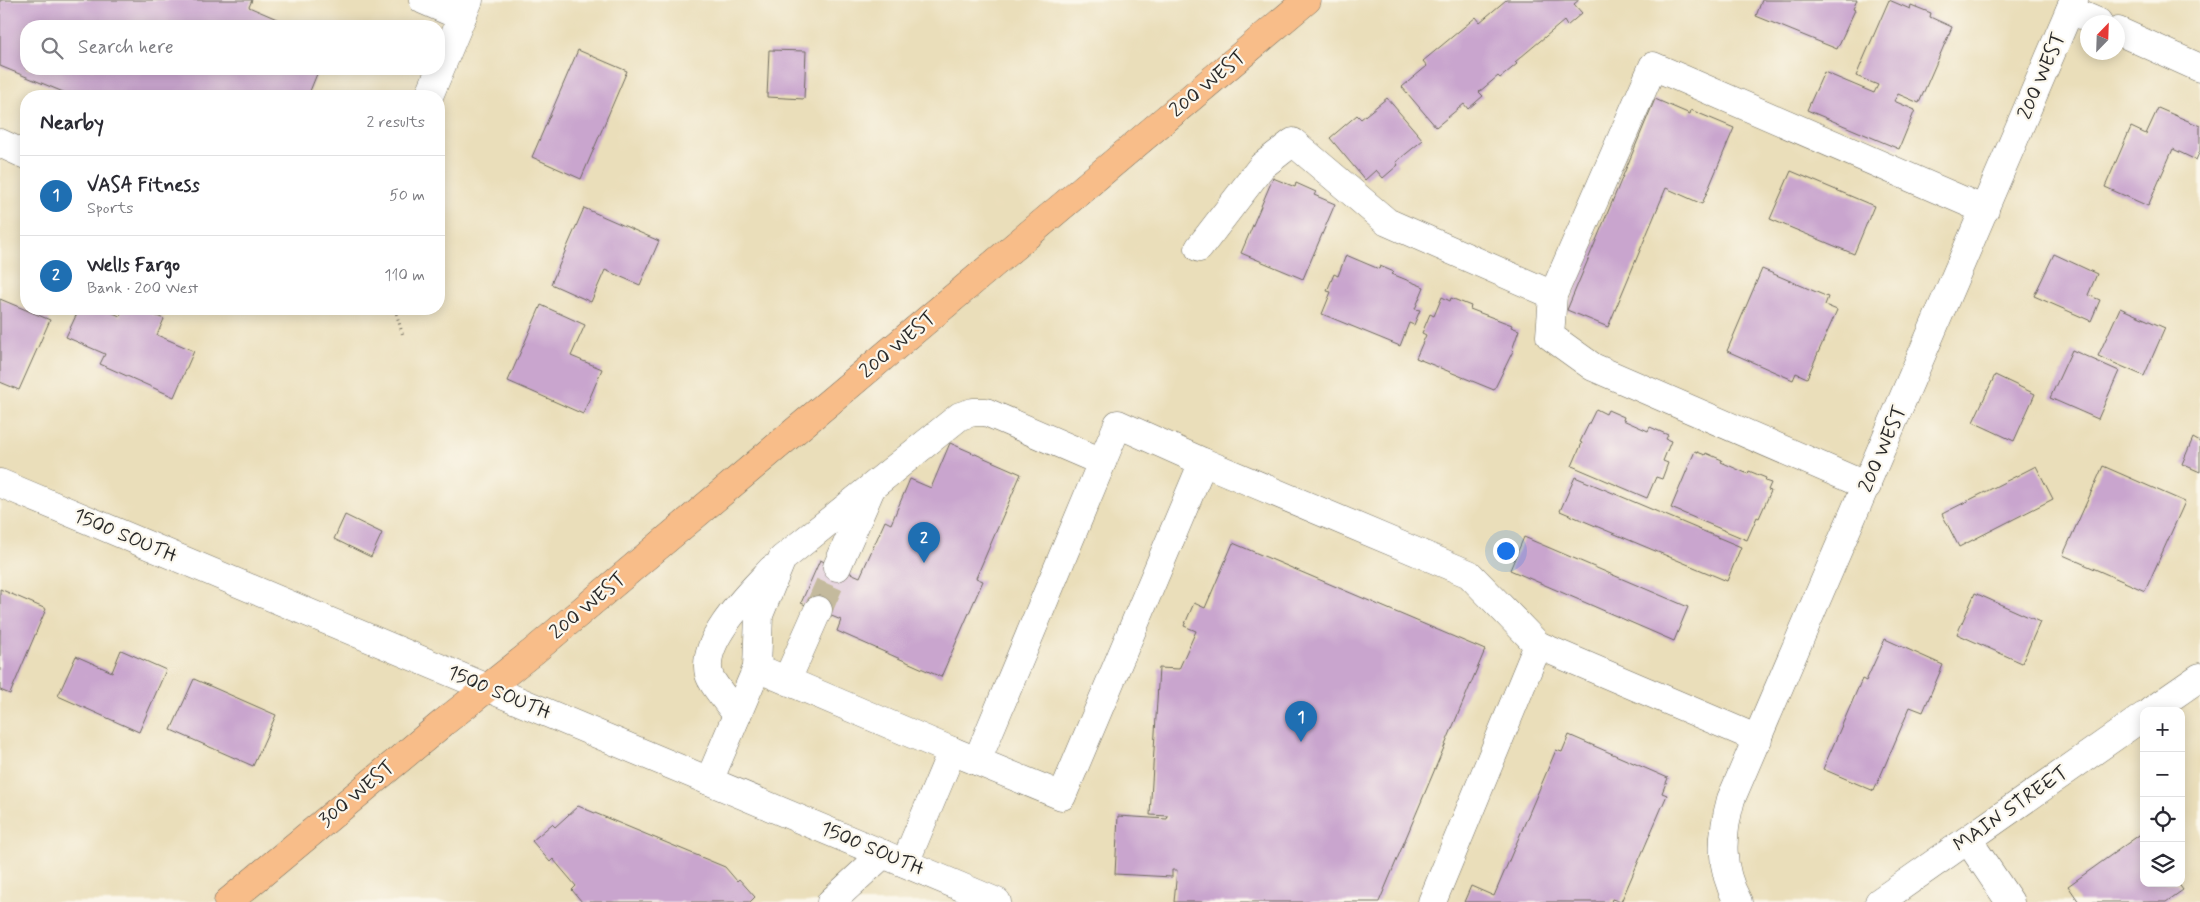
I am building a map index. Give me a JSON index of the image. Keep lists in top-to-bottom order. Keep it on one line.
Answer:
{"streets":{"main road":["200 WEST","300 WEST"],"street":["1500 SOUTH","MAIN STREET"]},"crossings":[["200 WEST","1500 SOUTH"],["200 WEST","300 WEST"],["1500 SOUTH","300 WEST"]],"north":"top right","page":{"search":"Search here","heading":["Nearby","2 results"],"list":[{"mark":"1","name":"VASA Fitness","note":"Sports","value":"50 m"},{"mark":"2","name":"Wells Fargo","note":"Bank · 200 West","value":"110 m"}],"pins":["2","1"],"map_buttons":["+","−"]}}
